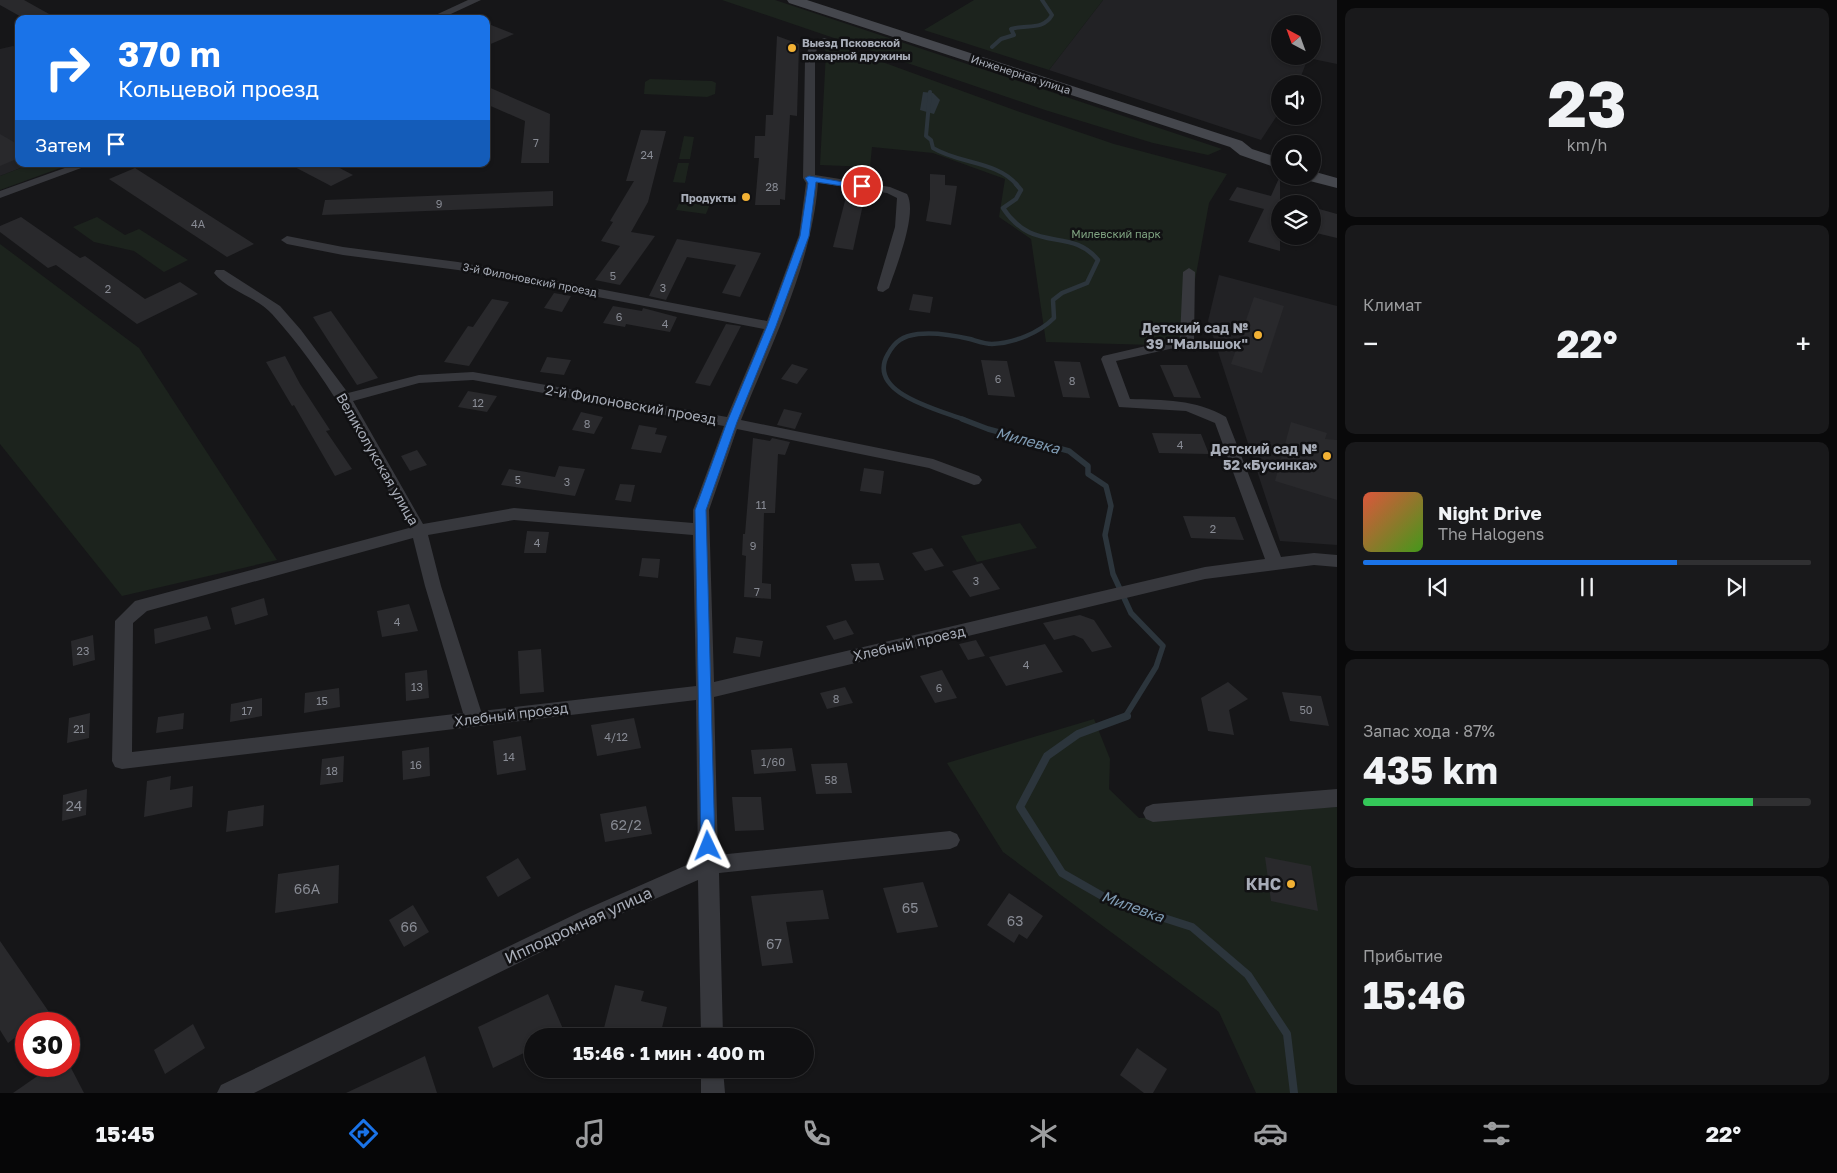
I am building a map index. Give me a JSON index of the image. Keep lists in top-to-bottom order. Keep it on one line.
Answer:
{"streets":{"main road":["Инженерная улица"],"street":["3-й Филоновский проезд","2-й Филоновский проезд","Великолукская улица","Хлебный проезд","Ипподромная улица"]},"crossings":[["2-й Филоновский проезд","Великолукская улица"],["Великолукская улица","Хлебный проезд"]],"water":["Милевка"],"parks":["Милевский парк"],"places":["Выезд Псковской пожарной дружины","Продукты","Детский сад № 39 \"Малышок\"","Детский сад № 52 «Бусинка»","КНС"],"house_numbers":["7","24","28","9","4А","5","3","2","6","4","6","8","12","8","4","5","3","11","2","4","9","3","7","4","23","4","13","6","8","15","50","17","21","4/12","14","1/60","16","18","58","24","62/2","66А","65","63","66","67"],"north":"top left","page":{"tile":[["23","km/h"],"Климат",["Запас хода · 87%","435 km"],["Прибытие","15:46"]],"turn":["370 m","Кольцевой проезд"],"then":"Затем","heat":["−","22°","+"],"song":["Night Drive","The Halogens"],"limit":"30","trip":"15:46 · 1 мин · 400 m","tabs":["15:45","22°"]}}
